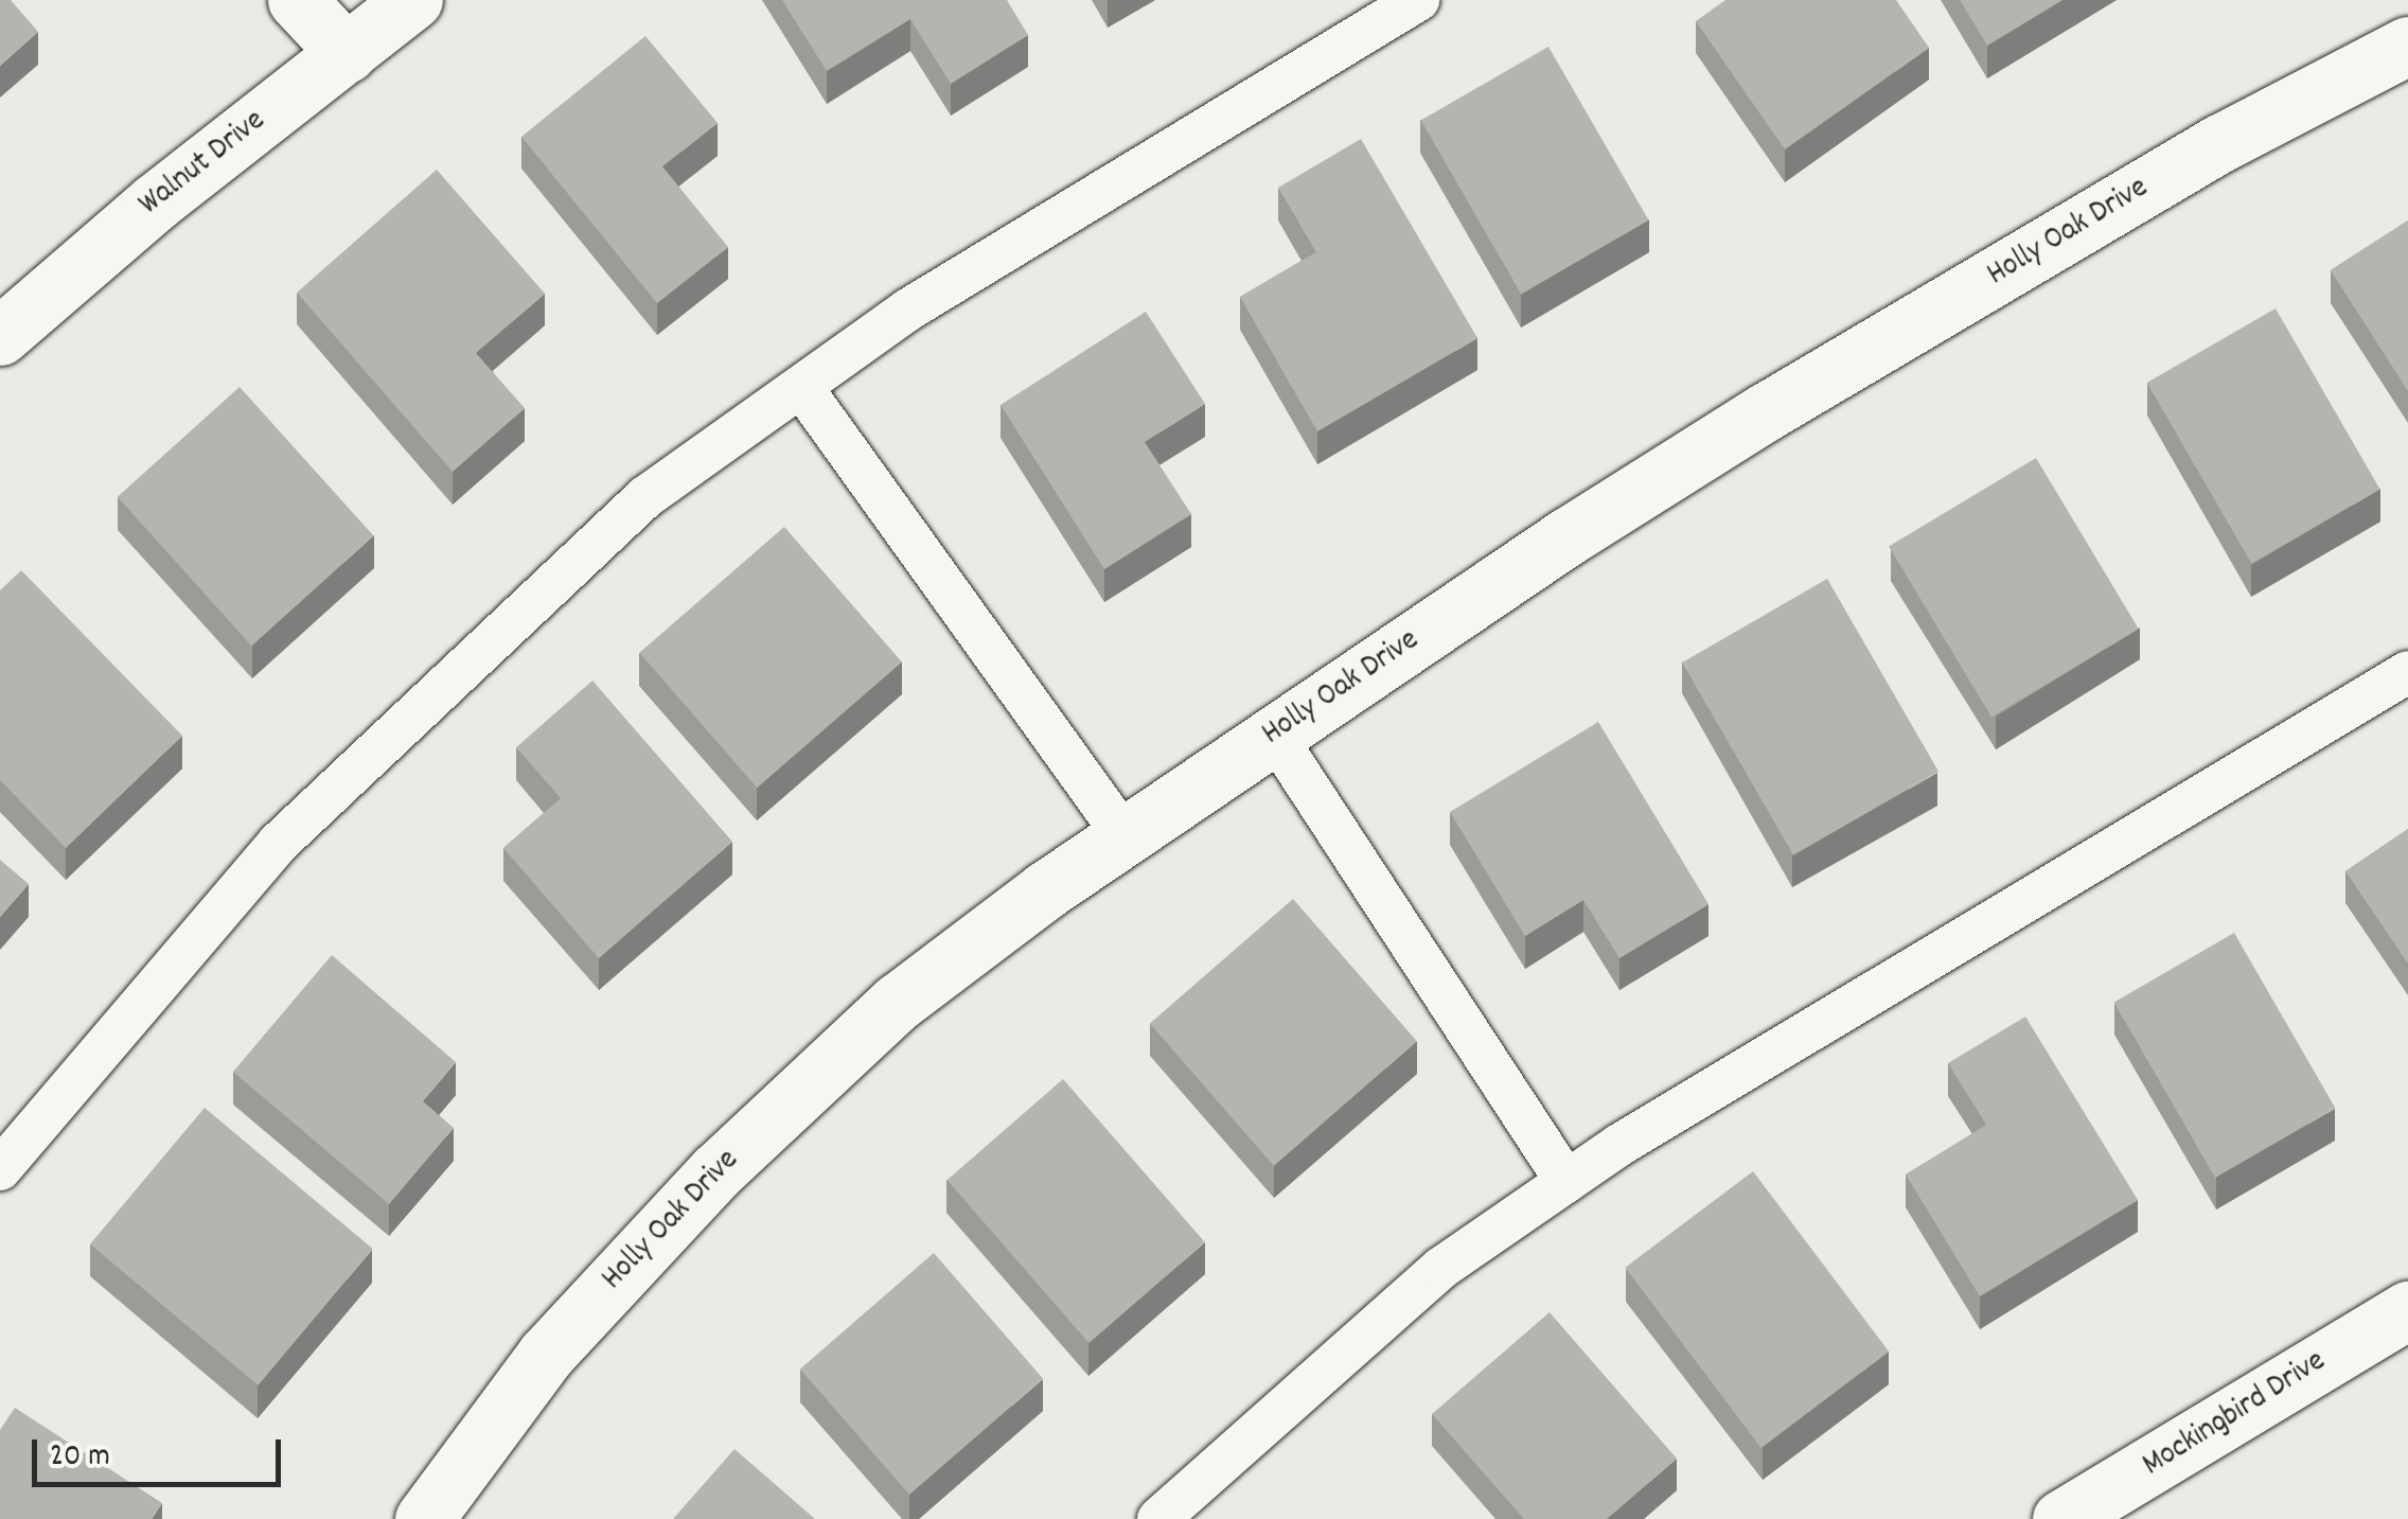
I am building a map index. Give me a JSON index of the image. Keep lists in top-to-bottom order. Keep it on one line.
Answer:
{"streets":{"street":["Walnut Drive","Holly Oak Drive","Mockingbird Drive"]},"scale_bar":"20 m"}
